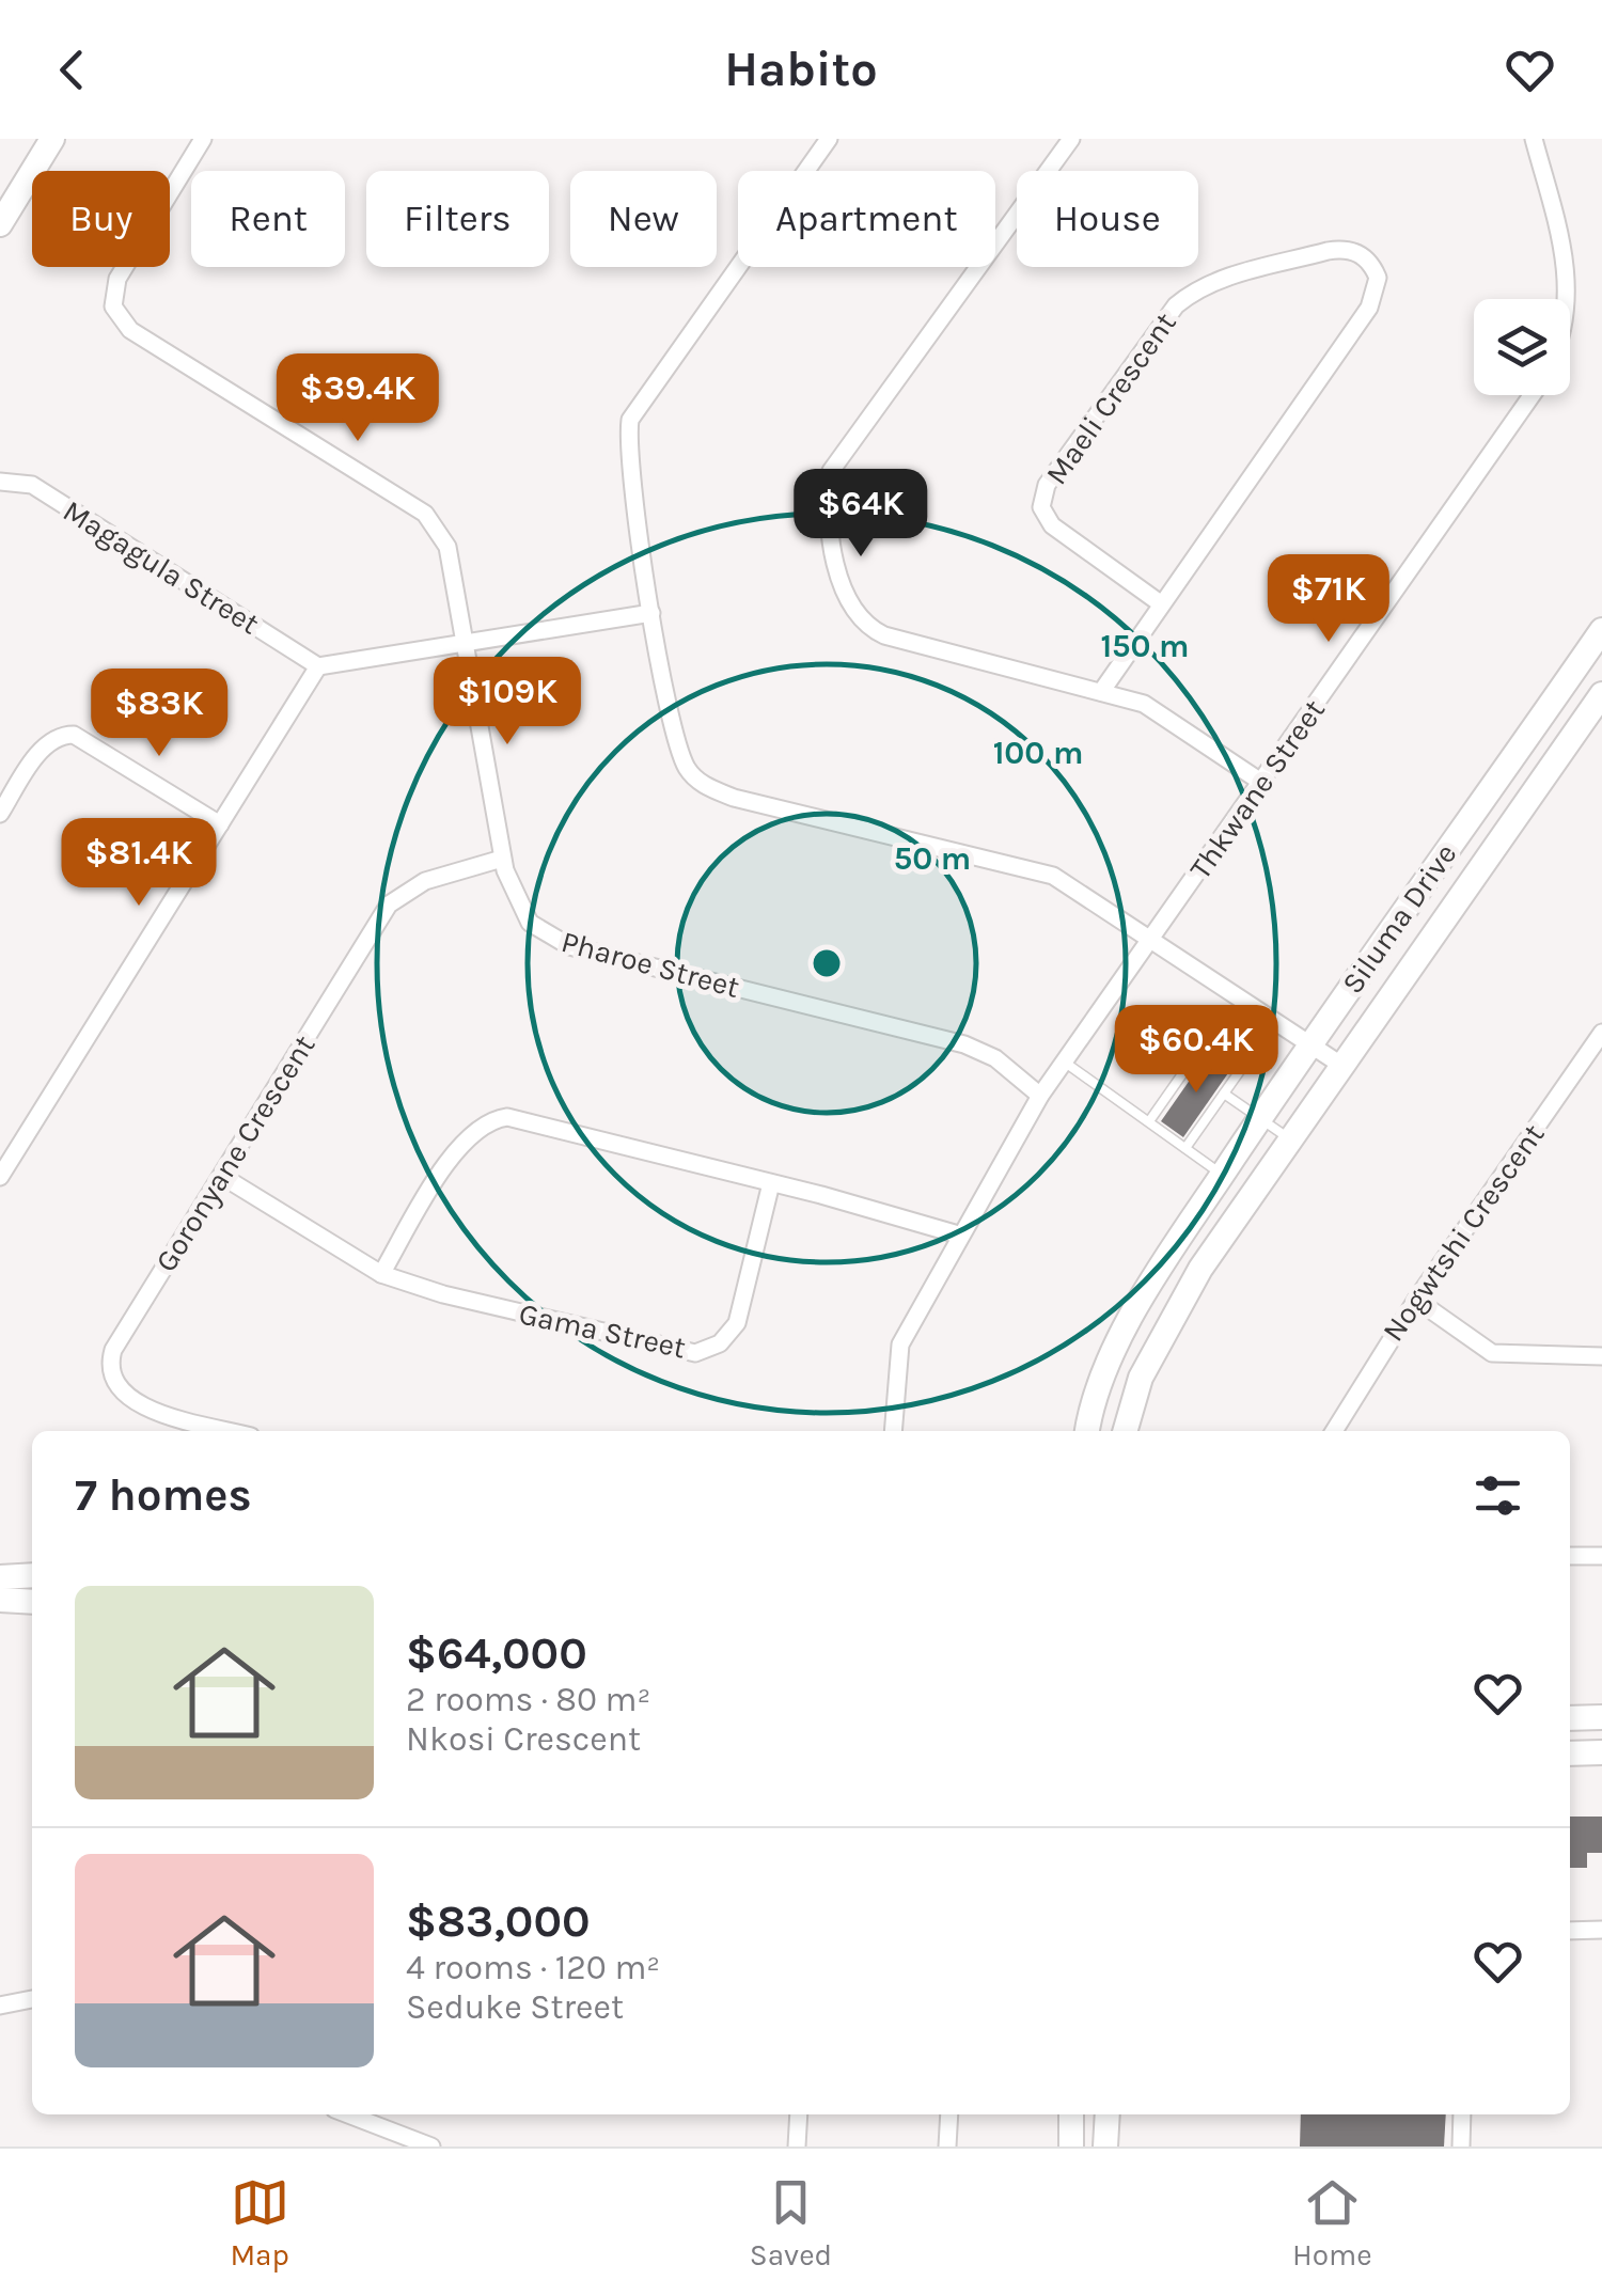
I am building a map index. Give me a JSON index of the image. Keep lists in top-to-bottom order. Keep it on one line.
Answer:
{"streets":{"street":["Maeli Crescent","Magagula Street","Thkwane Street","Siluma Drive","Pharoe Street","Goronyane Crescent","Nogwtshi Crescent","Gama Street"]},"crossings":[["Pharoe Street","Goronyane Crescent"],["Goronyane Crescent","Gama Street"]],"page":{"header":"Habito","chip":["Buy","Rent","Filters","New","Apartment","House"],"price":["$39.4K","$64K","$71K","$109K","$83K","$81.4K","$60.4K"],"heading":"7 homes","list":[{"name":"$64,000","note":"2 rooms · 80 m² · Nkosi Crescent"},{"name":"$83,000","note":"4 rooms · 120 m² · Seduke Street"}],"tabs":["Map","Saved","Home"]},"rings":["150 m","100 m","50 m"]}
